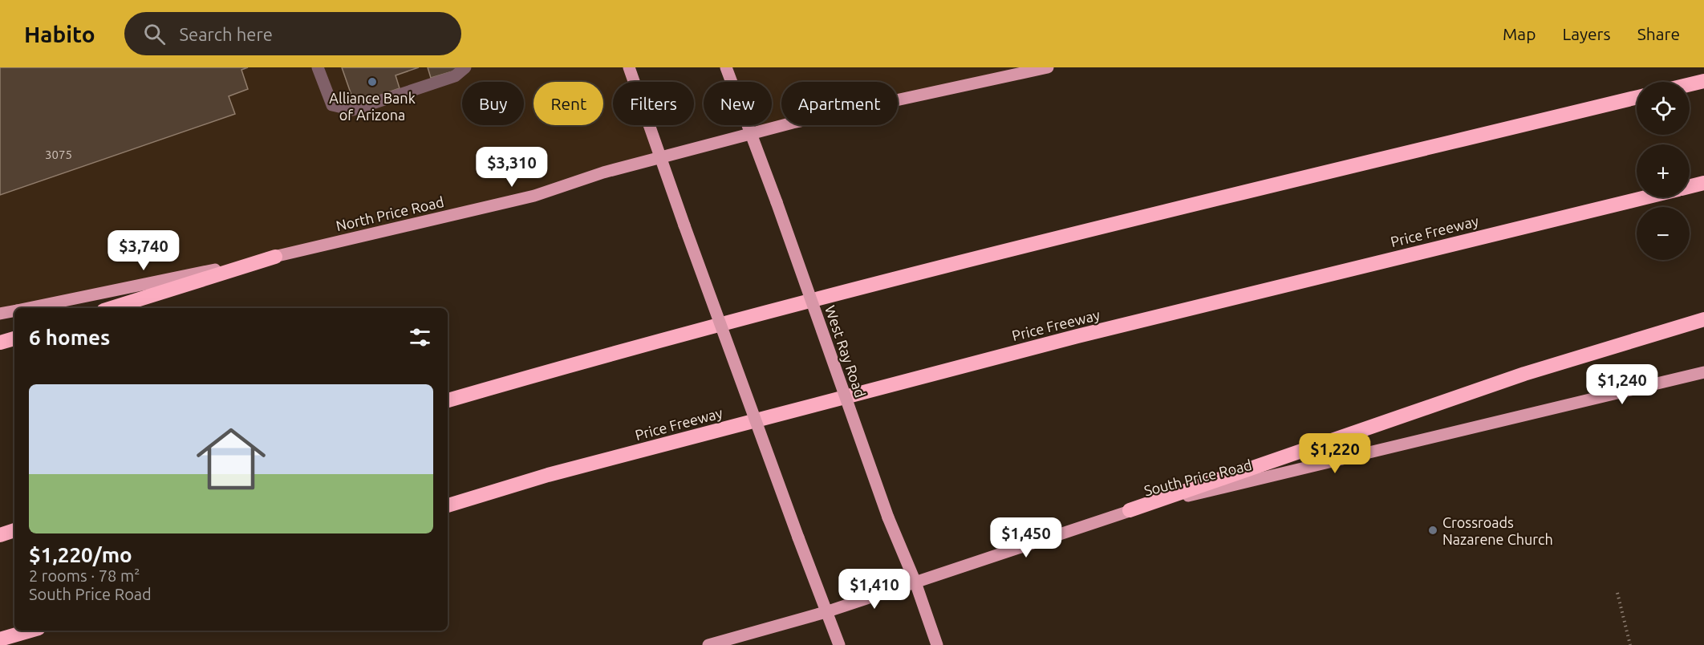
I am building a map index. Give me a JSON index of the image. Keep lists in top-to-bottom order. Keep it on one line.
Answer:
{"streets":{"highway":["Price Freeway"],"main road":["North Price Road","West Ray Road","South Price Road"]},"crossings":[["North Price Road","West Ray Road"],["West Ray Road","South Price Road"]],"places":["Alliance Bank of Arizona","Crossroads Nazarene Church"],"house_numbers":["3075"],"page":{"header":"Habito","search":"Search here","nav":["Map","Layers","Share"],"map_buttons":["+","−"],"chip":["Buy","Rent","Filters","New","Apartment"],"price":["$3,310","$3,740","$1,240","$1,220","$1,450","$1,410"],"heading":"6 homes","list":[{"name":"$1,220/mo","note":"2 rooms · 78 m² · South Price Road"}]}}
